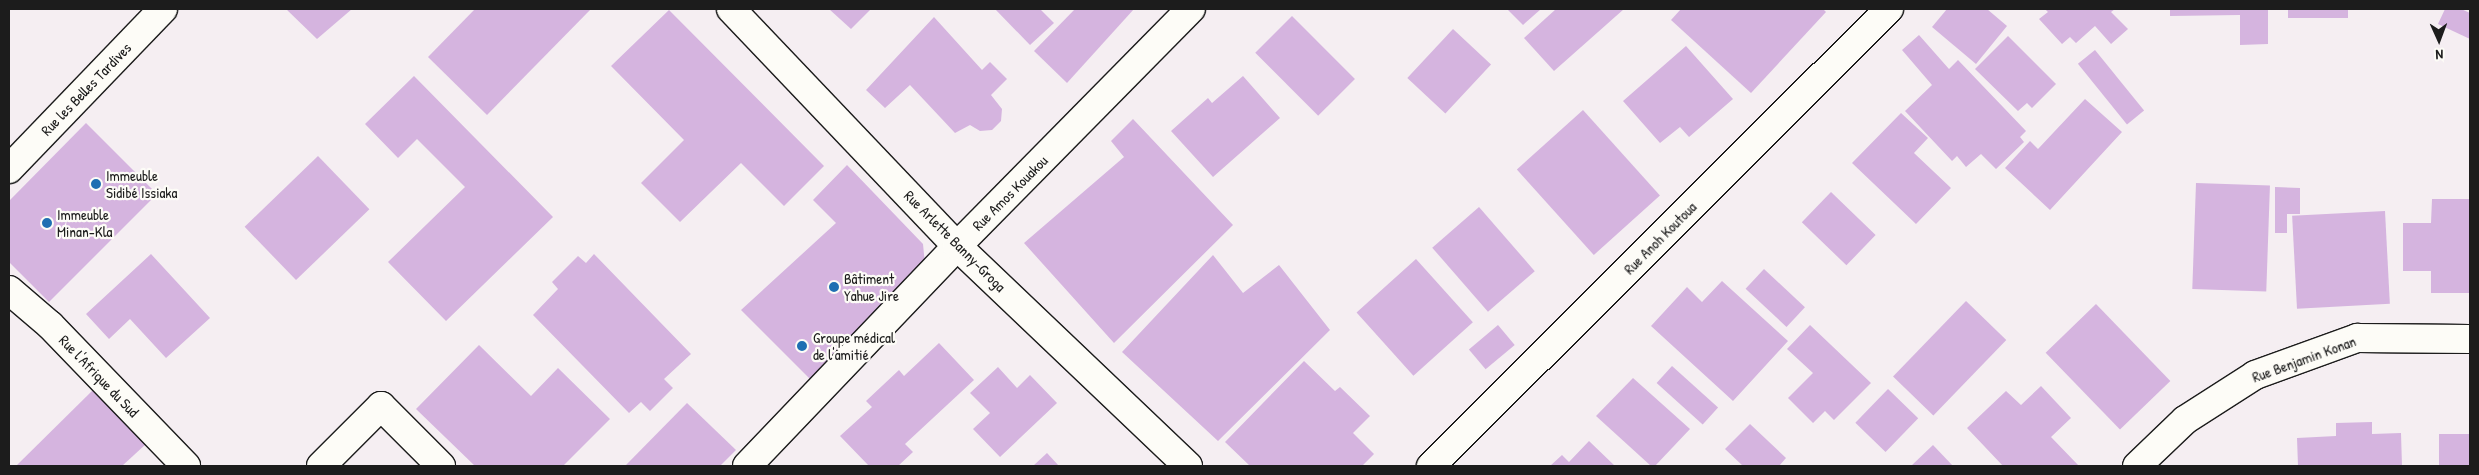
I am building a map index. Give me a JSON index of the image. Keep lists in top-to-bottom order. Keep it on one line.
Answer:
{"streets":{"street":["Rue les Belles Tardives","Rue Amos Kouakou","Rue Anoh Koutoua","Rue Arlette Banny-Groga","Rue Benjamin Konan","Rue l'Afrique du Sud"]},"crossings":[["Rue Amos Kouakou","Rue Arlette Banny-Groga"]],"places":["Immeuble Sidibé Issiaka","Immeuble Minan-Kla","Bâtiment Yahue Jire","Groupe médical de l'amitié"],"north":"bottom"}
